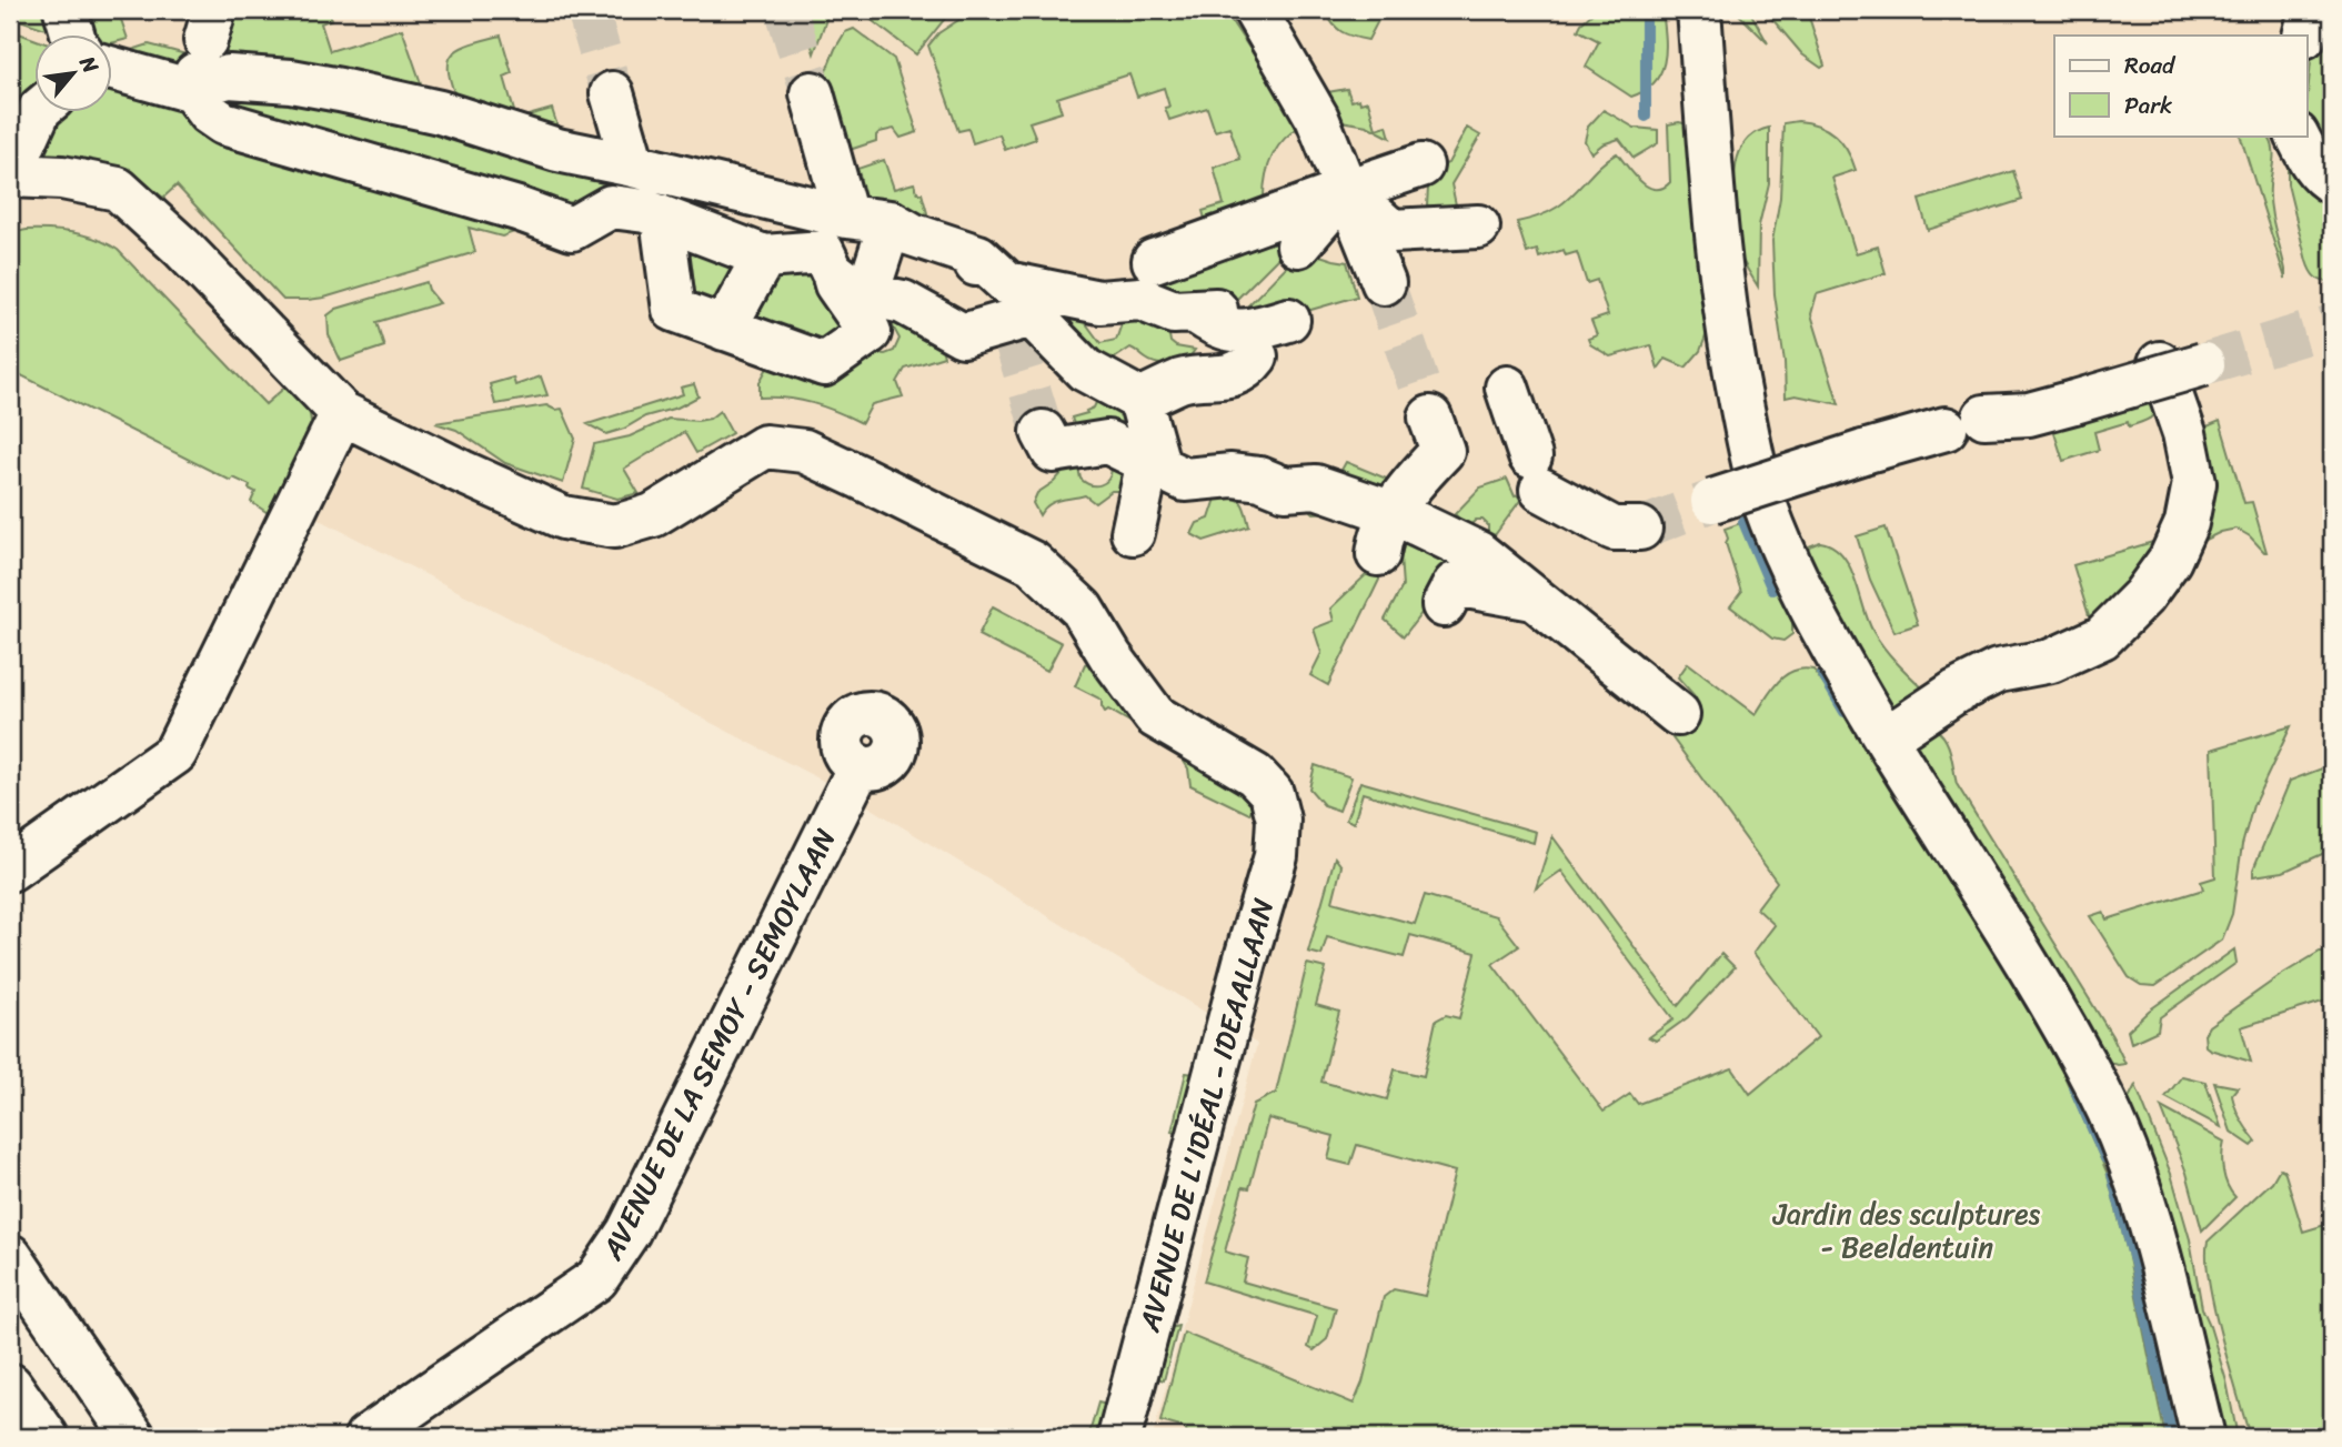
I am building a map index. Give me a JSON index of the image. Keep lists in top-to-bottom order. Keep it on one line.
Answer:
{"streets":{"street":["AVENUE DE LA SEMOY - SEMOYLAAN","AVENUE DE L'IDÉAL - IDEAALLAAN"]},"parks":["Jardin des sculptures - Beeldentuin"],"legend":["Road","Park"],"north":"top right"}
